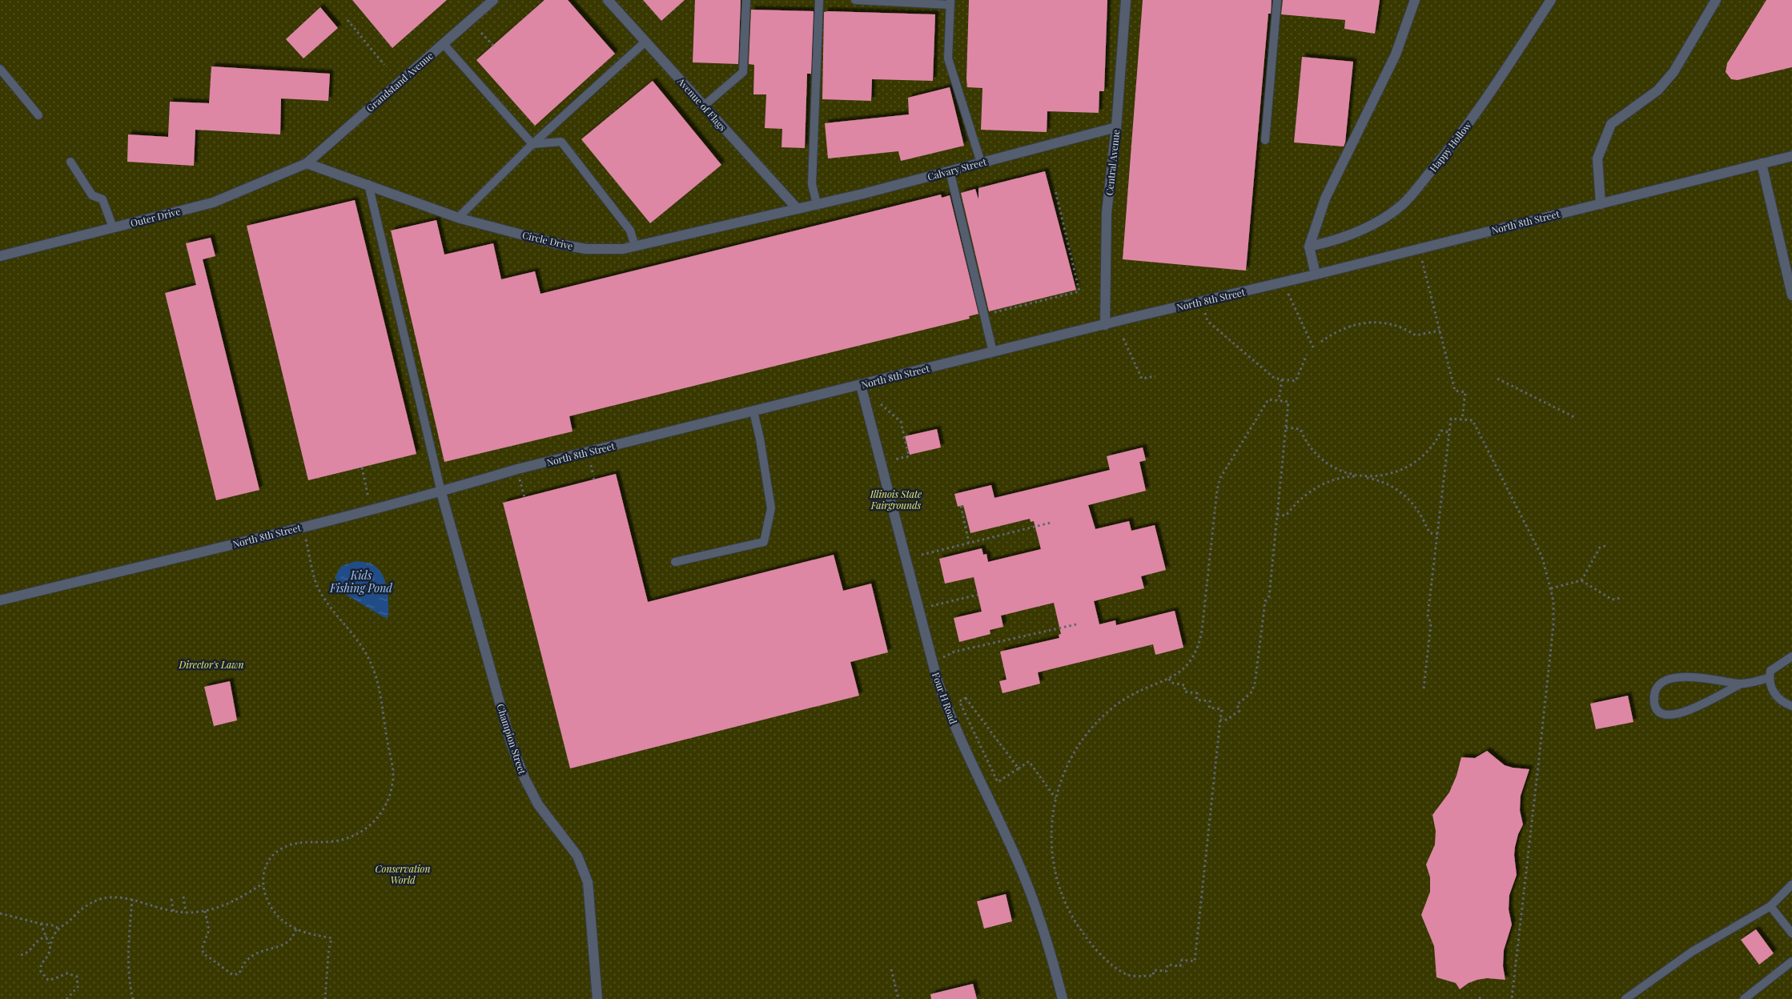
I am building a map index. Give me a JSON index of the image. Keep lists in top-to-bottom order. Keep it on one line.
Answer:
{"streets":{"street":["Grandstand Avenue","Avenue of Flags","Happy Hollow","Central Avenue","Calvary Street","Outer Drive","North 8th Street","Circle Drive","Four H Road","Champion Street"]},"crossings":[["Grandstand Avenue","Outer Drive"],["Grandstand Avenue","Circle Drive"],["Avenue of Flags","Calvary Street"],["Avenue of Flags","Circle Drive"],["Central Avenue","Calvary Street"],["Central Avenue","North 8th Street"],["Calvary Street","Circle Drive"],["Outer Drive","Circle Drive"],["North 8th Street","Four H Road"],["North 8th Street","Champion Street"]],"water":["Kids Fishing Pond"],"parks":["Illinois State Fairgrounds","Director's Lawn","Conservation World"]}
